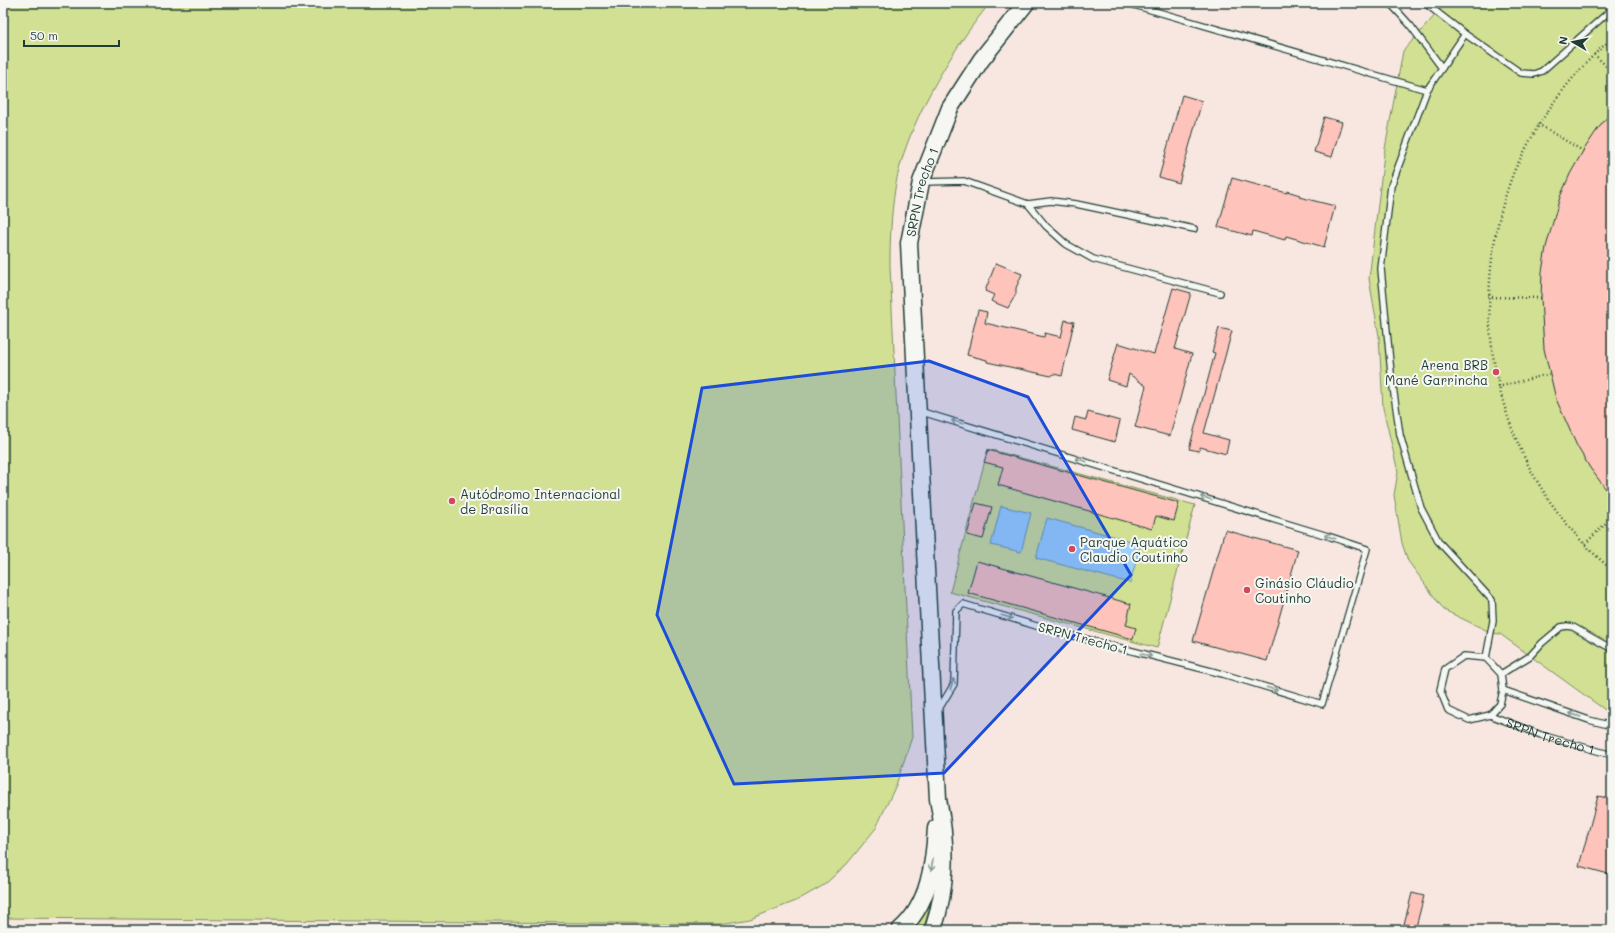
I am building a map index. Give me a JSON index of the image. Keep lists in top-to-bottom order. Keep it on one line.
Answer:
{"streets":{"main road":["SRPN Trecho 1"]},"places":["Arena BRB Mané Garrincha","Autódromo Internacional de Brasília","Parque Aquático Claudio Coutinho","Ginásio Cláudio Coutinho"],"scale_bar":"50 m","north":"left"}
